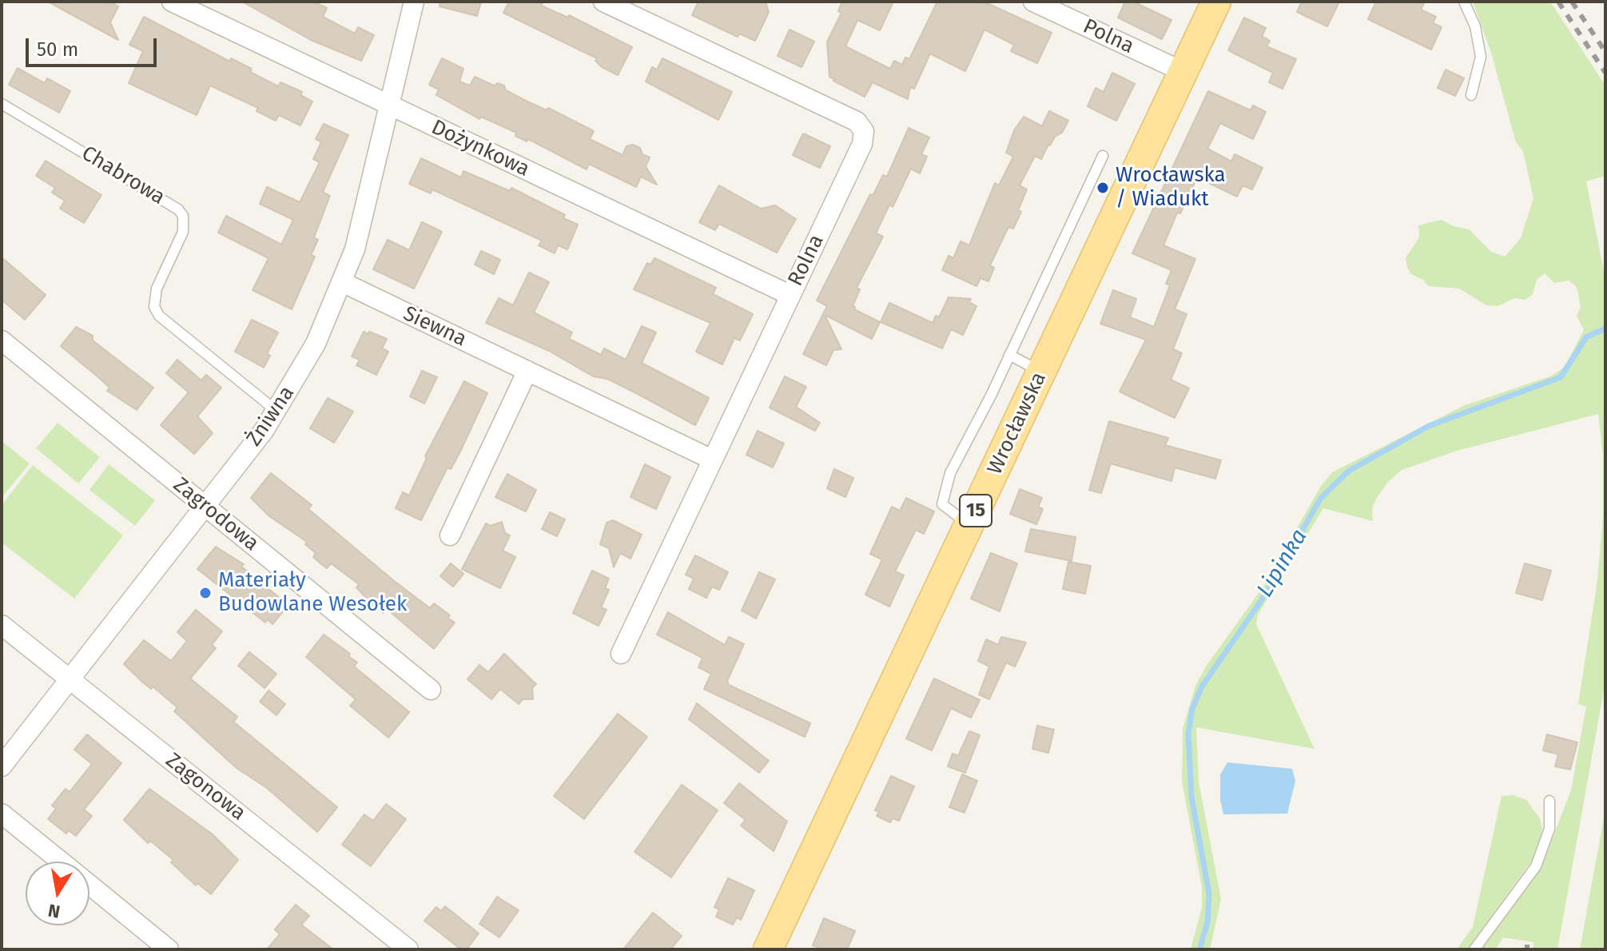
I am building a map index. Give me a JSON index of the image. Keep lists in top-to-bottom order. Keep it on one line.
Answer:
{"streets":{"main road":["Wrocławska","15"],"street":["Polna","Dożynkowa","Rolna","Siewna","Żniwna","Zagrodowa","Zagonowa"],"lane":["Chabrowa"]},"crossings":[["Polna","Wrocławska"],["Dożynkowa","Rolna"],["Dożynkowa","Żniwna"],["Chabrowa","Żniwna"],["Rolna","Siewna"],["Siewna","Żniwna"],["Żniwna","Zagrodowa"],["Żniwna","Zagonowa"]],"water":["Lipinka"],"places":["Wrocławska / Wiadukt","Materiały Budowlane Wesołek"],"scale_bar":"50 m","north":"bottom"}
